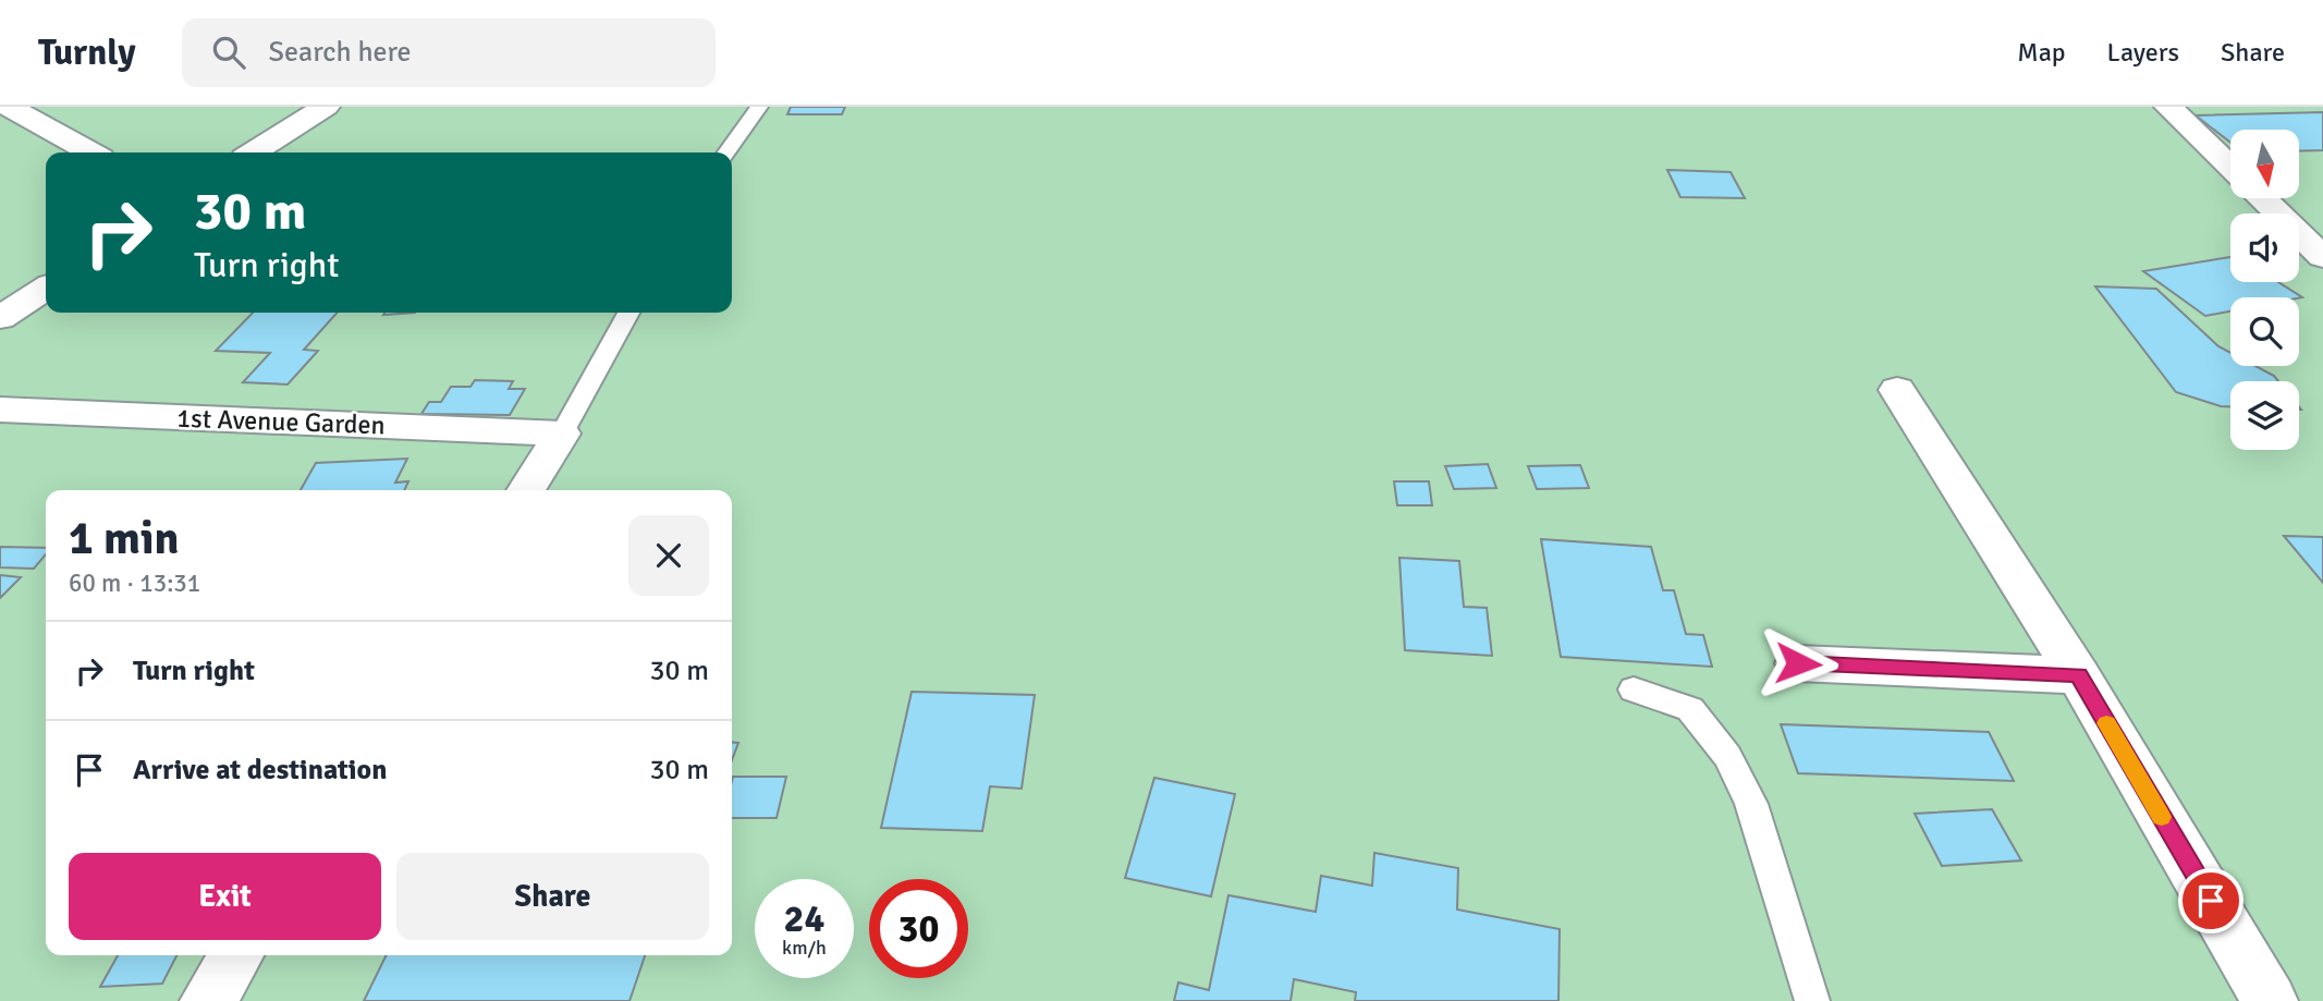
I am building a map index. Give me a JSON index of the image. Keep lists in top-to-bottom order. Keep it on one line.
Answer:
{"streets":{"street":["1st Avenue Garden"]},"north":"bottom","page":{"header":"Turnly","search":"Search here","nav":["Map","Layers","Share"],"turn":["30 m","Turn right"],"heading":["1 min","60 m · 13:31"],"list":[{"name":"Turn right","value":"30 m"},{"name":"Arrive at destination","value":"30 m"}],"buttons":["Exit","Share"],"speed":"24 km/h","limit":"30"}}
